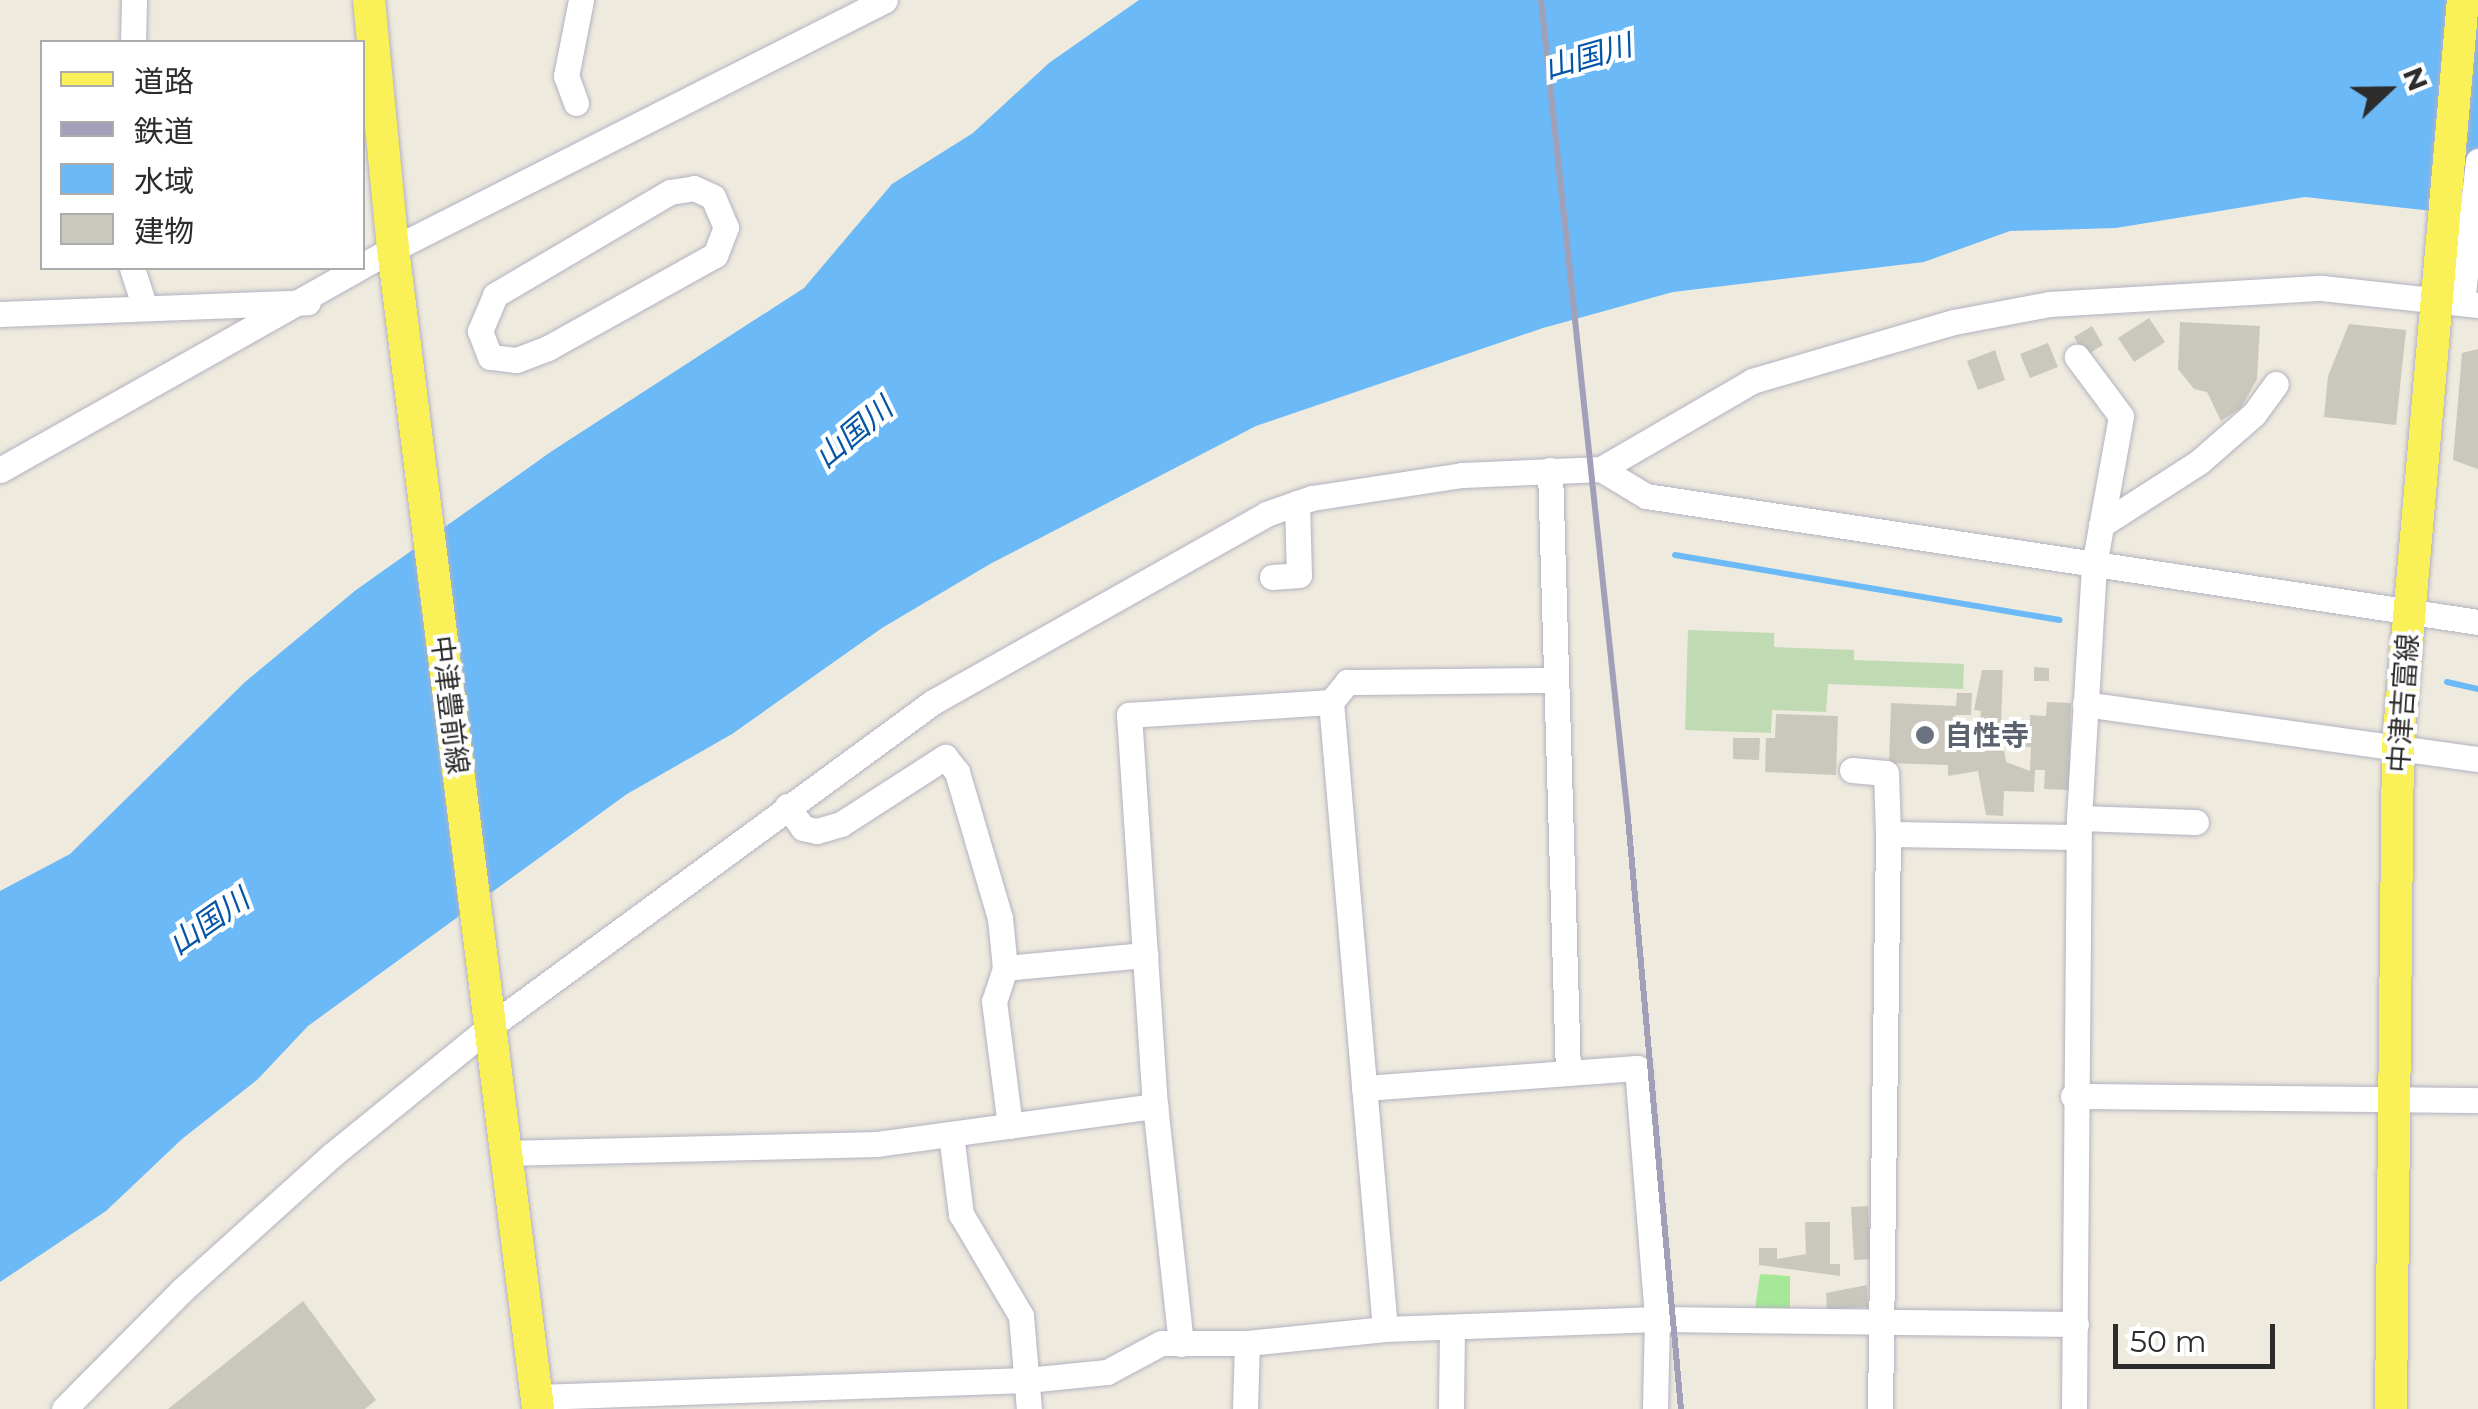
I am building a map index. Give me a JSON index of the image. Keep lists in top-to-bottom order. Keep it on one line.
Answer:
{"streets":{"main road":["中津吉富線","中津豊前線"]},"water":["山国川"],"places":["自性寺"],"legend":["道路","鉄道","水域","建物"],"scale_bar":"50 m","north":"right"}
